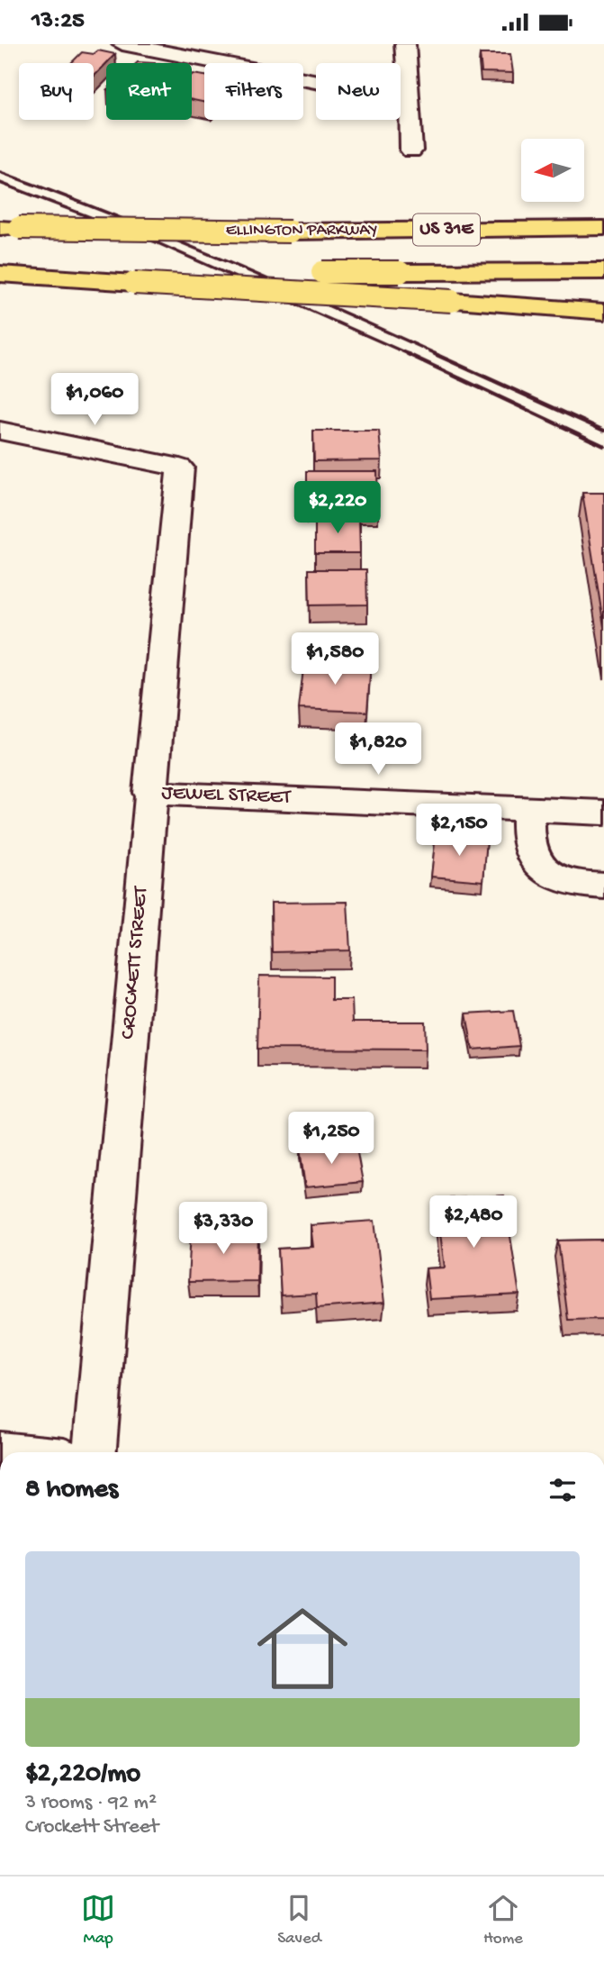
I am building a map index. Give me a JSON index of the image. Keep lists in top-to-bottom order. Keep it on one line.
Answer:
{"streets":{"highway":["US 31E","ELLINGTON PARKWAY"],"street":["JEWEL STREET","CROCKETT STREET"]},"crossings":[["JEWEL STREET","CROCKETT STREET"]],"north":"left","page":{"status":"13:25","chip":["Buy","Rent","Filters","New"],"price":["$1,060","$2,220","$1,580","$1,820","$2,150","$1,250","$2,480","$3,330"],"heading":"8 homes","list":[{"name":"$2,220/mo","note":"3 rooms · 92 m² · Crockett Street"}],"tabs":["Map","Saved","Home"]}}
